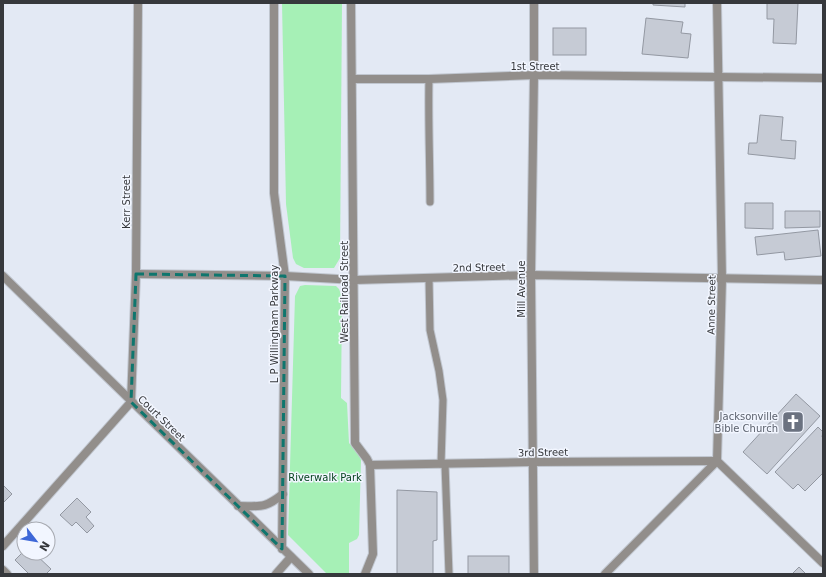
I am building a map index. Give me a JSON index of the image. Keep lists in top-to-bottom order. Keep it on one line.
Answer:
{"streets":{"street":["1st Street","Kerr Street","2nd Street","Mill Avenue","West Railroad Street","Anne Street","L P Willingham Parkway","Court Street","3rd Street"]},"crossings":[["1st Street","Mill Avenue"],["1st Street","West Railroad Street"],["1st Street","Anne Street"],["Kerr Street","2nd Street"],["Kerr Street","Court Street"],["2nd Street","Mill Avenue"],["2nd Street","West Railroad Street"],["2nd Street","Anne Street"],["2nd Street","L P Willingham Parkway"],["Mill Avenue","3rd Street"],["West Railroad Street","3rd Street"],["Anne Street","3rd Street"],["L P Willingham Parkway","Court Street"]],"parks":["Riverwalk Park"],"places":{"church":["Jacksonville Bible Church"]},"north":"bottom right"}
